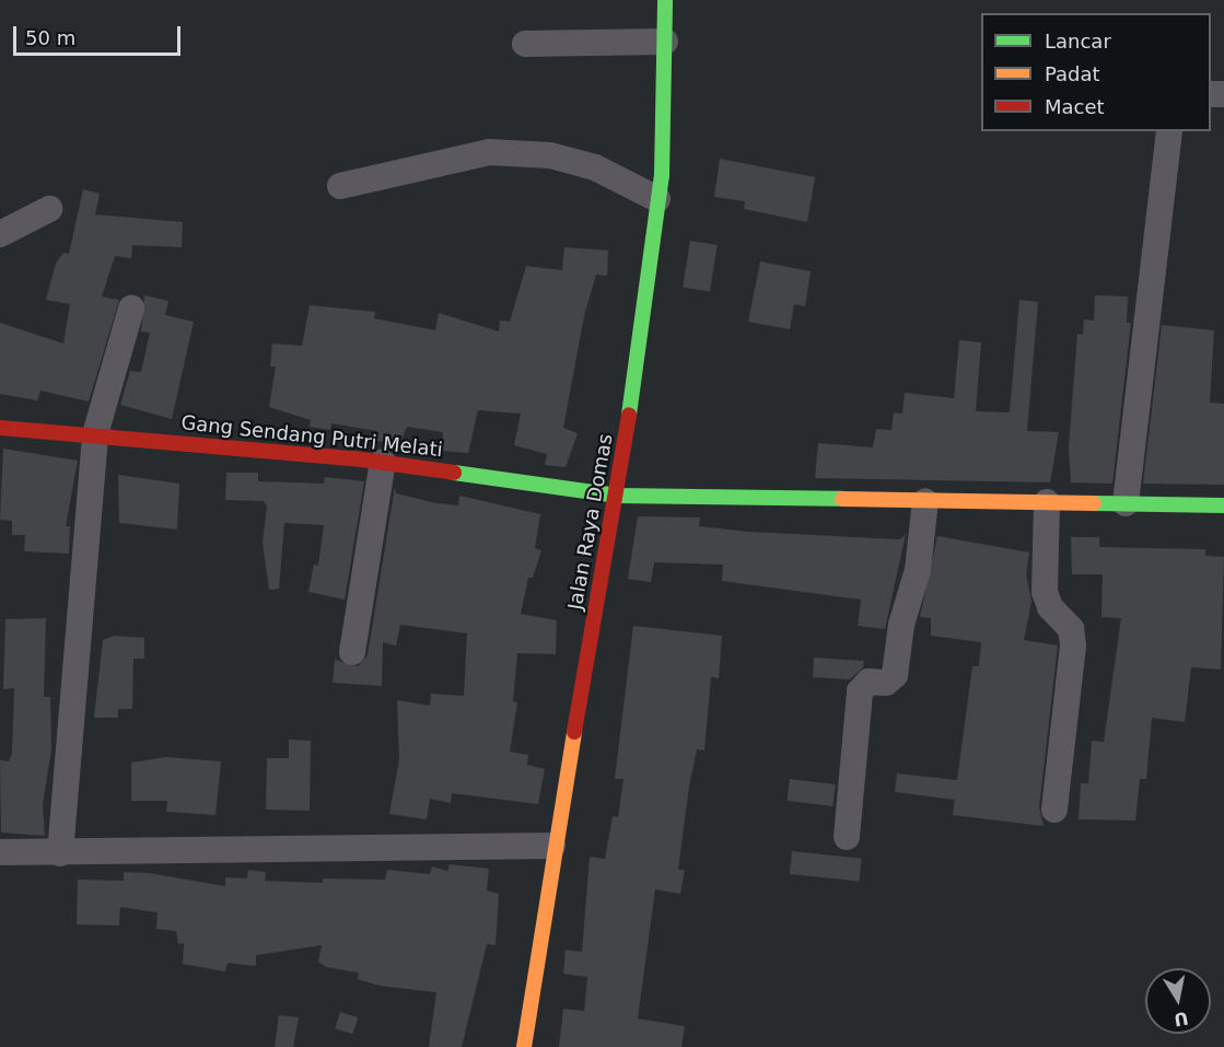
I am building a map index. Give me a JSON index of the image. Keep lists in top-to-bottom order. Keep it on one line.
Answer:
{"streets":{"main road":["Gang Sendang Putri Melati","Jalan Raya Domas"]},"crossings":[["Gang Sendang Putri Melati","Jalan Raya Domas"]],"legend":["Lancar","Padat","Macet"],"scale_bar":"50 m","north":"bottom"}
